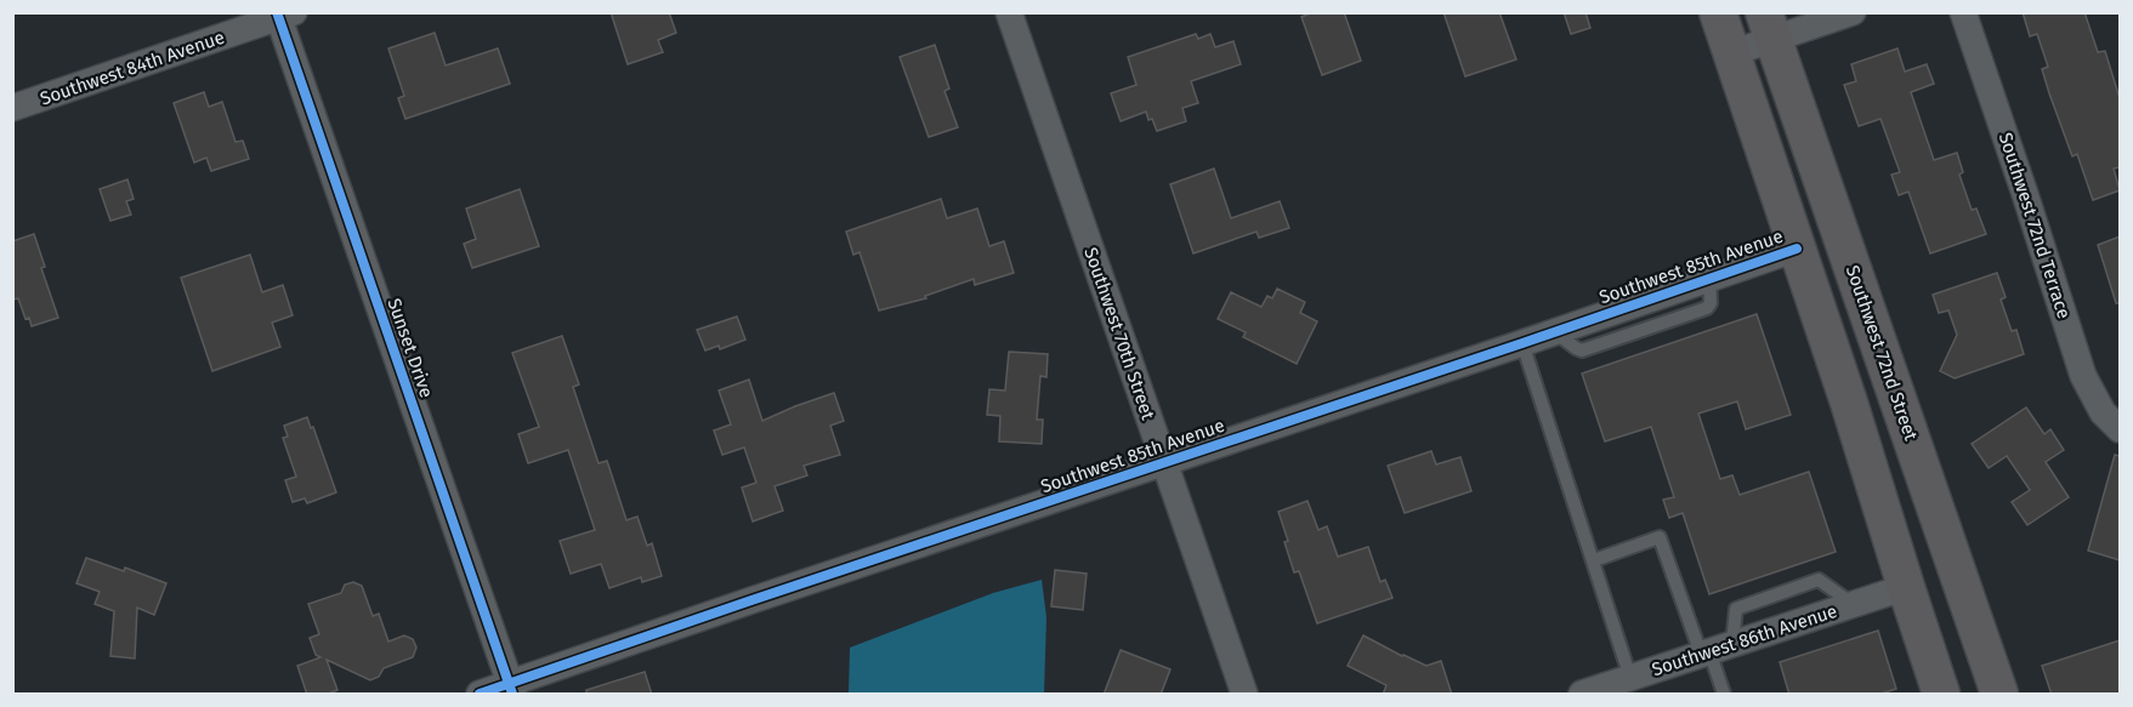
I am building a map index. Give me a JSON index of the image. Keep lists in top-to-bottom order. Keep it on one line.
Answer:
{"streets":{"main road":["Southwest 72nd Street"],"street":["Southwest 84th Avenue","Southwest 72nd Terrace","Southwest 85th Avenue","Southwest 70th Street","Sunset Drive","Southwest 86th Avenue"]},"crossings":[["Southwest 84th Avenue","Sunset Drive"],["Southwest 85th Avenue","Southwest 70th Street"],["Southwest 85th Avenue","Sunset Drive"]]}
